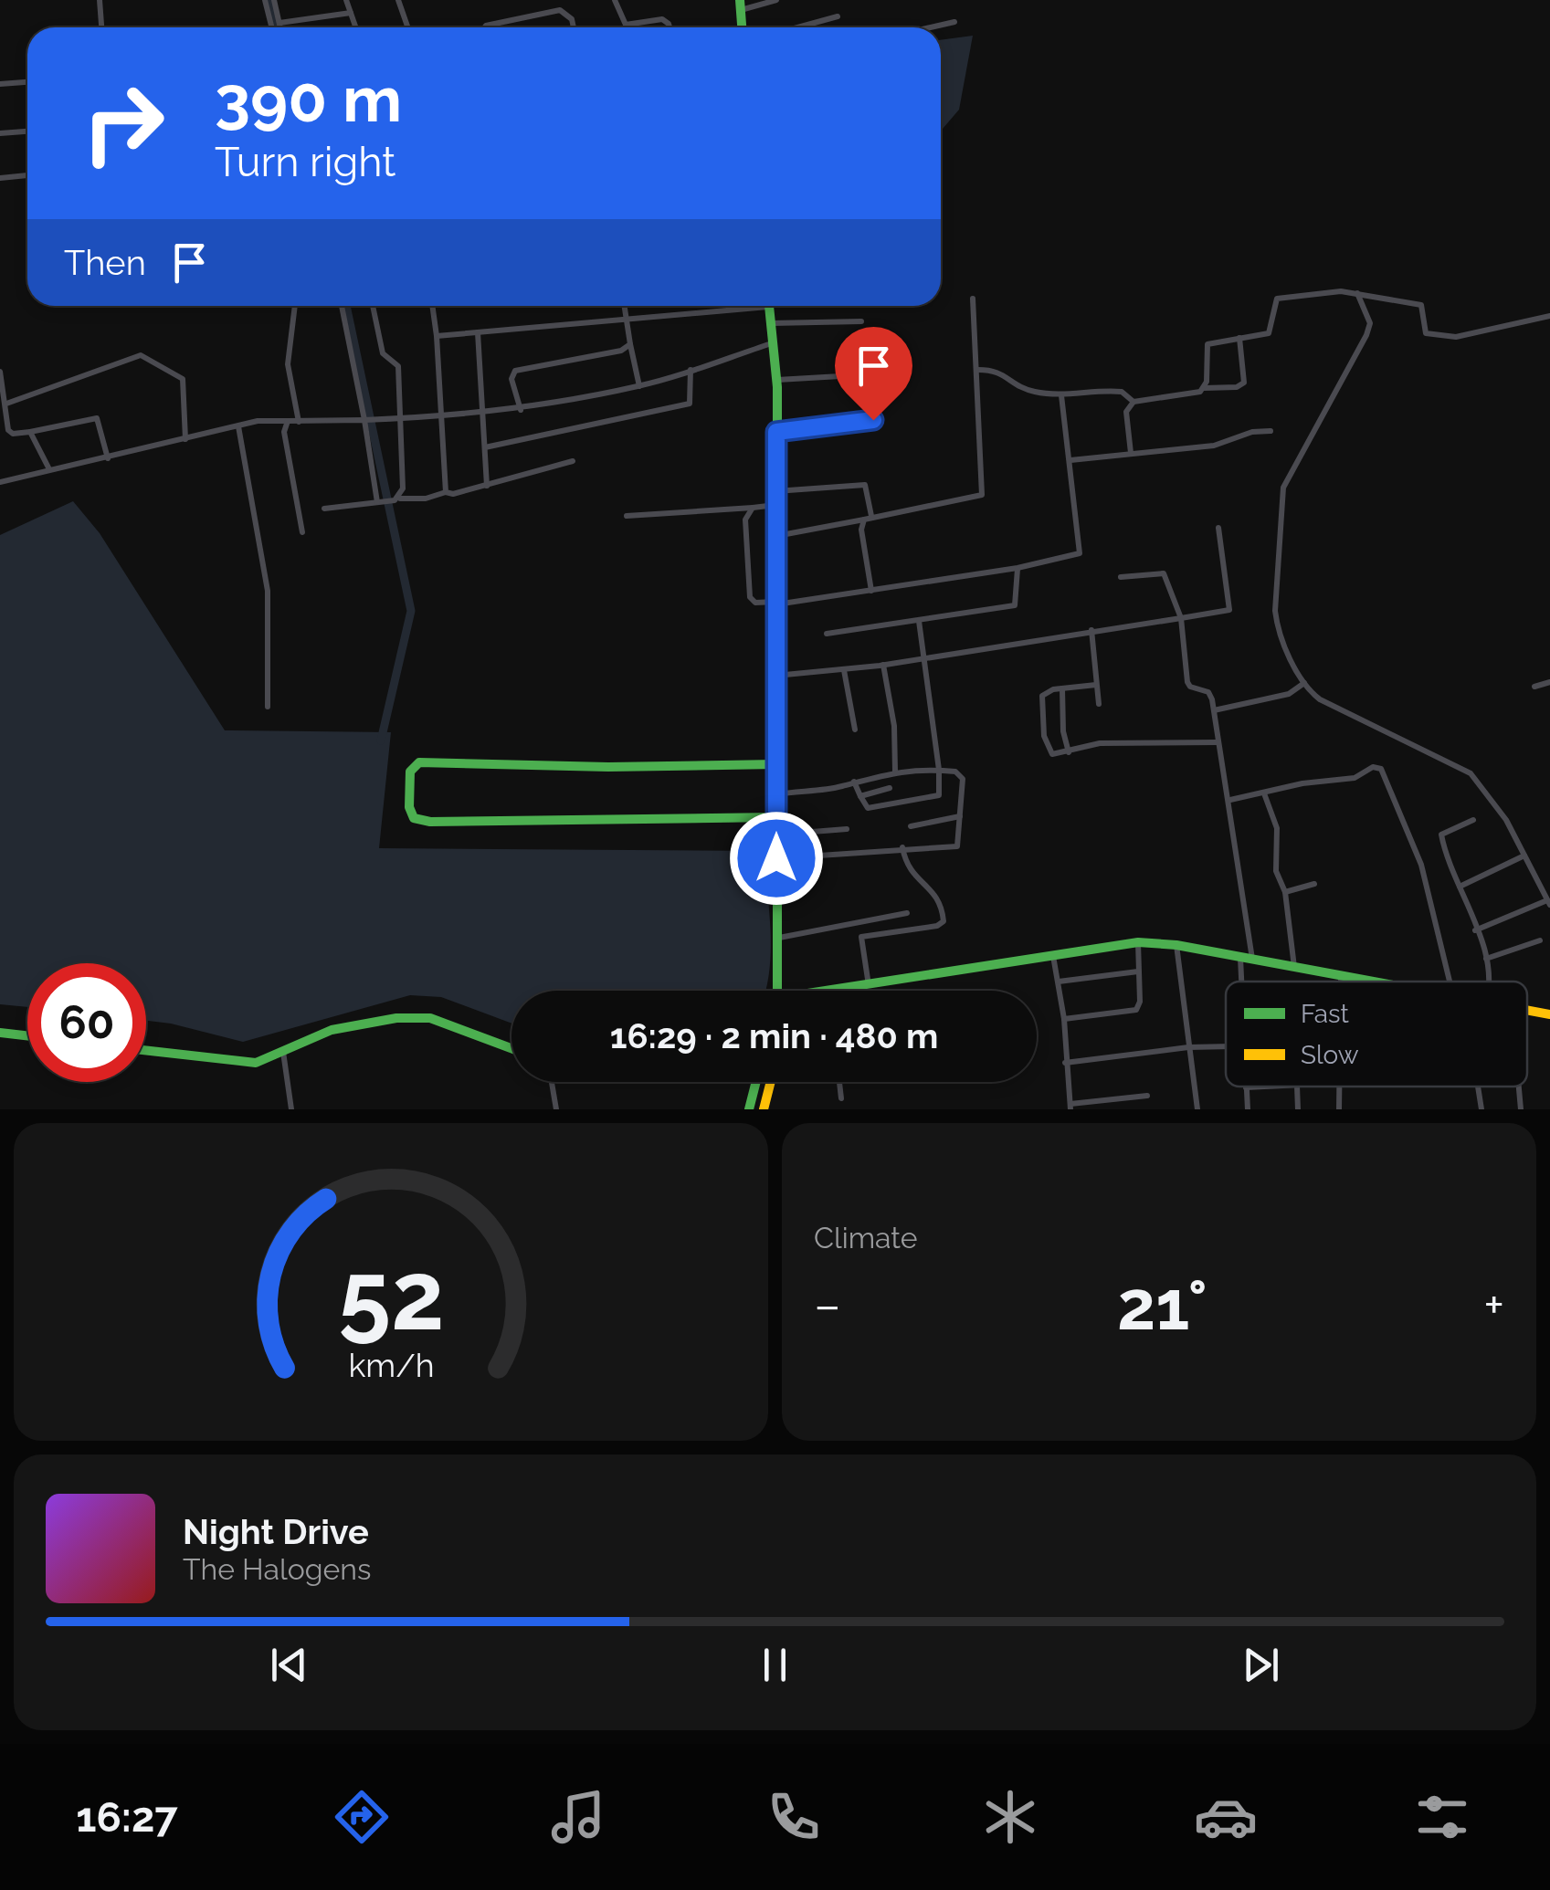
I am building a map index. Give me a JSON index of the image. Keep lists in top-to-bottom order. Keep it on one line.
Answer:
{"legend":["Fast","Slow"],"page":{"turn":["390 m","Turn right"],"then":"Then","limit":"60","trip":"16:29 · 2 min · 480 m","tile":"Climate","heat":["−","21°","+"],"song":["Night Drive","The Halogens"],"tabs":"16:27","gauge":["52","km/h"]}}
